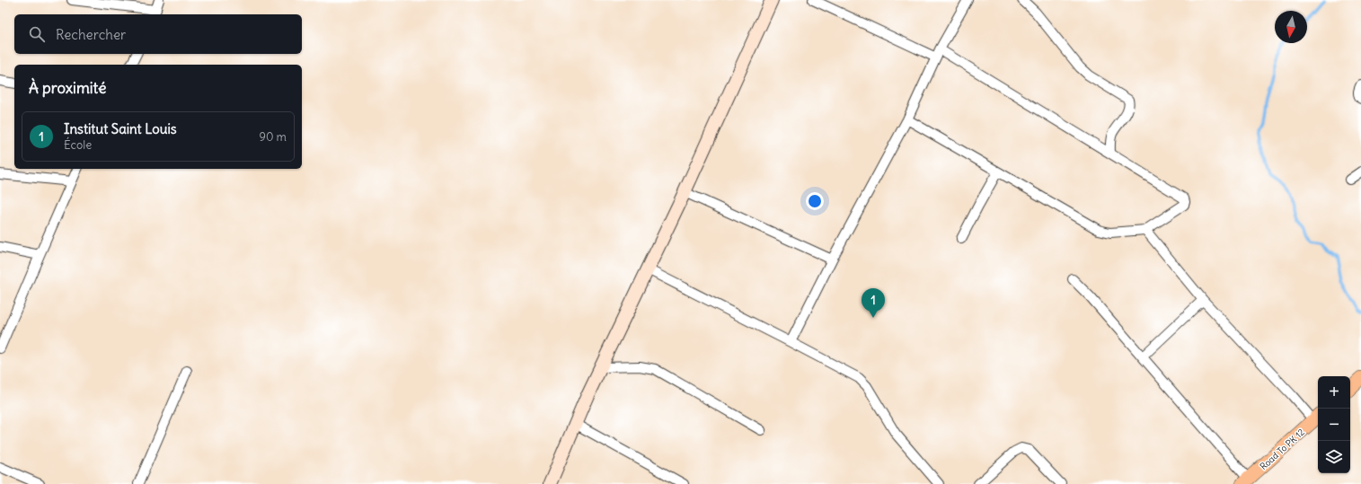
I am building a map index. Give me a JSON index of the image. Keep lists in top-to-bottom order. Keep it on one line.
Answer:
{"streets":{"main road":["Road To PK 12"]},"north":"bottom","page":{"search":"Rechercher","heading":"À proximité","list":[{"mark":"1","name":"Institut Saint Louis","note":"École","value":"90 m"}],"pins":"1","map_buttons":["+","−"]}}
